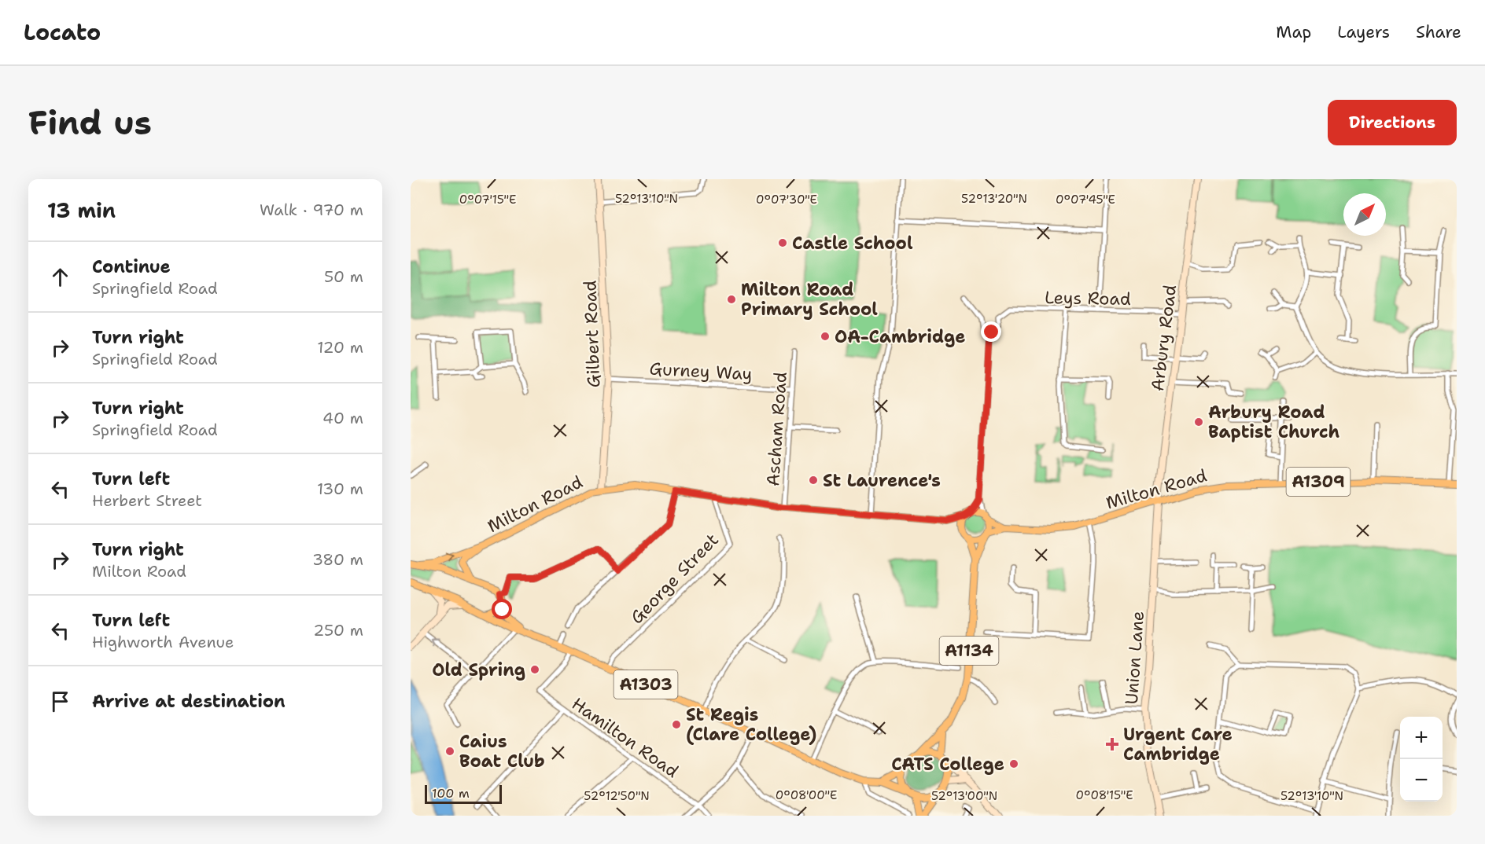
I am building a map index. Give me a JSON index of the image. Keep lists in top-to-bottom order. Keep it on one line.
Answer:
{"streets":{"main road":["A1309","Milton Road","A1134","A1303"],"street":["Leys Road","Gilbert Road","Arbury Road","Gurney Way","Ascham Road","George Street","Union Lane","Hamilton Road"]},"crossings":[["Leys Road","Arbury Road"],["Gilbert Road","Gurney Way"],["Gilbert Road","Milton Road"],["Arbury Road","Milton Road"],["Arbury Road","Union Lane"],["Gurney Way","Ascham Road"],["Ascham Road","Milton Road"],["Milton Road","George Street"],["Milton Road","A1134"],["Milton Road","Union Lane"],["George Street","A1303"],["A1134","A1303"],["A1303","Hamilton Road"]],"places":{"other":["Castle School","Milton Road Primary School","OA-Cambridge","Arbury Road Baptist Church","St Laurence's","Old Spring","St Regis (Clare College)","Caius Boat Club","CATS College"],"health":["Urgent Care Cambridge"]},"scale_bar":"100 m","north":"top right","page":{"header":"Locato","nav":["Map","Layers","Share"],"buttons":"Directions","title":"Find us","heading":["13 min","Walk · 970 m"],"list":[["Continue","Springfield Road","50 m"],["Turn right","Springfield Road","120 m"],["Turn right","Springfield Road","40 m"],["Turn left","Herbert Street","130 m"],["Turn right","Milton Road","380 m"],["Turn left","Highworth Avenue","250 m"],"Arrive at destination"],"map_buttons":["+","−"],"scale":"100 m"},"coordinates":["52°13'10\"N","52°13'20\"N","0°07'15\"E","0°07'30\"E","0°07'45\"E","0°08'00\"E","0°08'15\"E","52°12'50\"N","52°13'00\"N"]}
